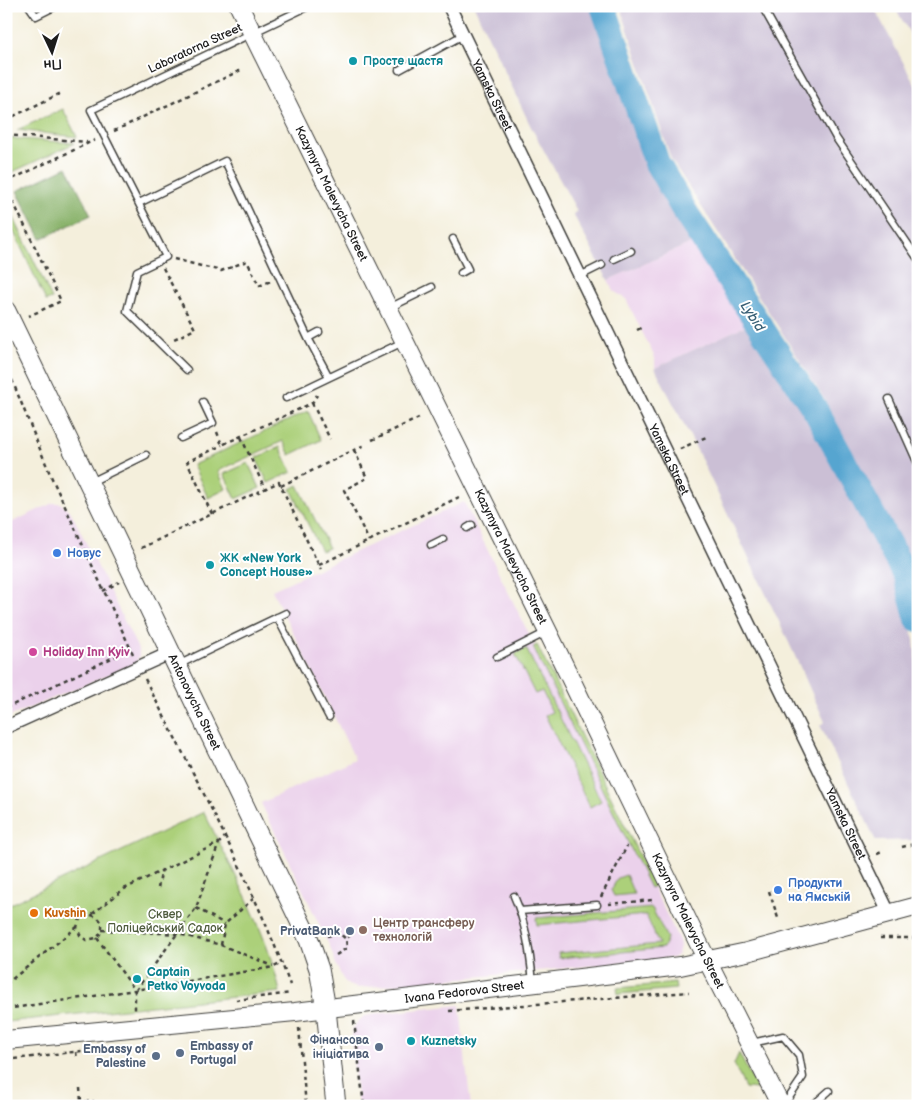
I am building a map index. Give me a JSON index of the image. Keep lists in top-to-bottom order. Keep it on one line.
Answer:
{"streets":{"main road":["Kazymyra Malevycha Street","Antonovycha Street","Ivana Fedorova Street"],"street":["Yamska Street"],"lane":["Laboratorna Street"]},"crossings":[["Laboratorna Street","Kazymyra Malevycha Street"],["Yamska Street","Ivana Fedorova Street"],["Kazymyra Malevycha Street","Ivana Fedorova Street"],["Antonovycha Street","Ivana Fedorova Street"]],"water":["Lybid"],"parks":["Сквер Поліцейський Садок"],"places":["Просте щастя","Новус","ЖК «New York Concept House»","Holiday Inn Kyiv","Продукти на Ямській","Kuvshin","Центр трансферу технологій","PrivatBank","Captain Petko Voyvoda","Kuznetsky","Фінансова ініціатива","Embassy of Portugal","Embassy of Palestine"],"north":"bottom"}
